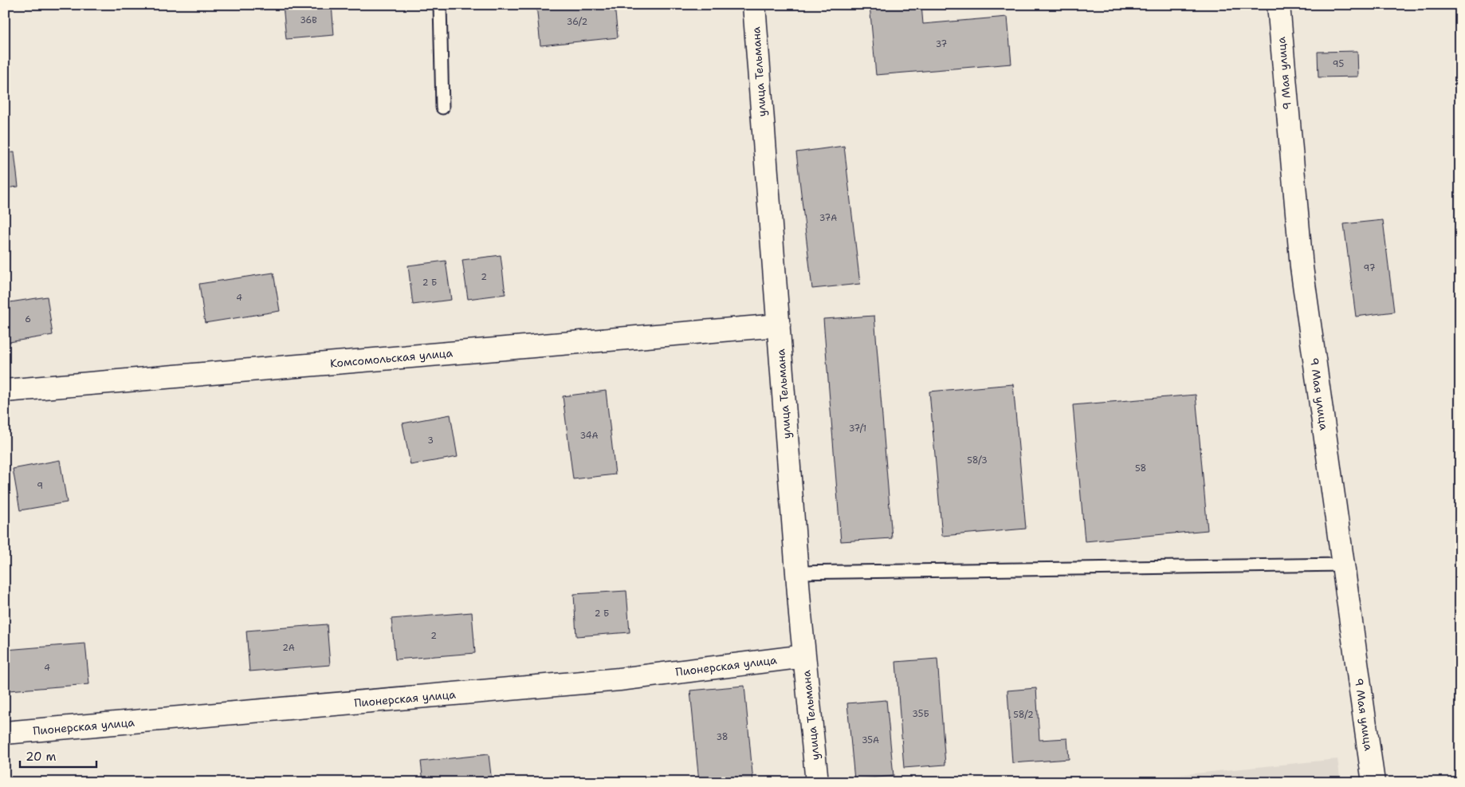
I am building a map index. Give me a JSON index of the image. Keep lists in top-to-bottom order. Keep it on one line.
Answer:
{"streets":{"street":["улица Тельмана","9 Мая улица","Комсомольская улица","Пионерская улица"]},"crossings":[["улица Тельмана","Комсомольская улица"],["улица Тельмана","Пионерская улица"]],"house_numbers":["36В","36/2","37","95","37А","97","2","2 Б","4","6","37/1","34А","3","58/3","58","9","2 Б","2","2А","4","35Б","58/2","38","35А"],"scale_bar":"20 m"}
